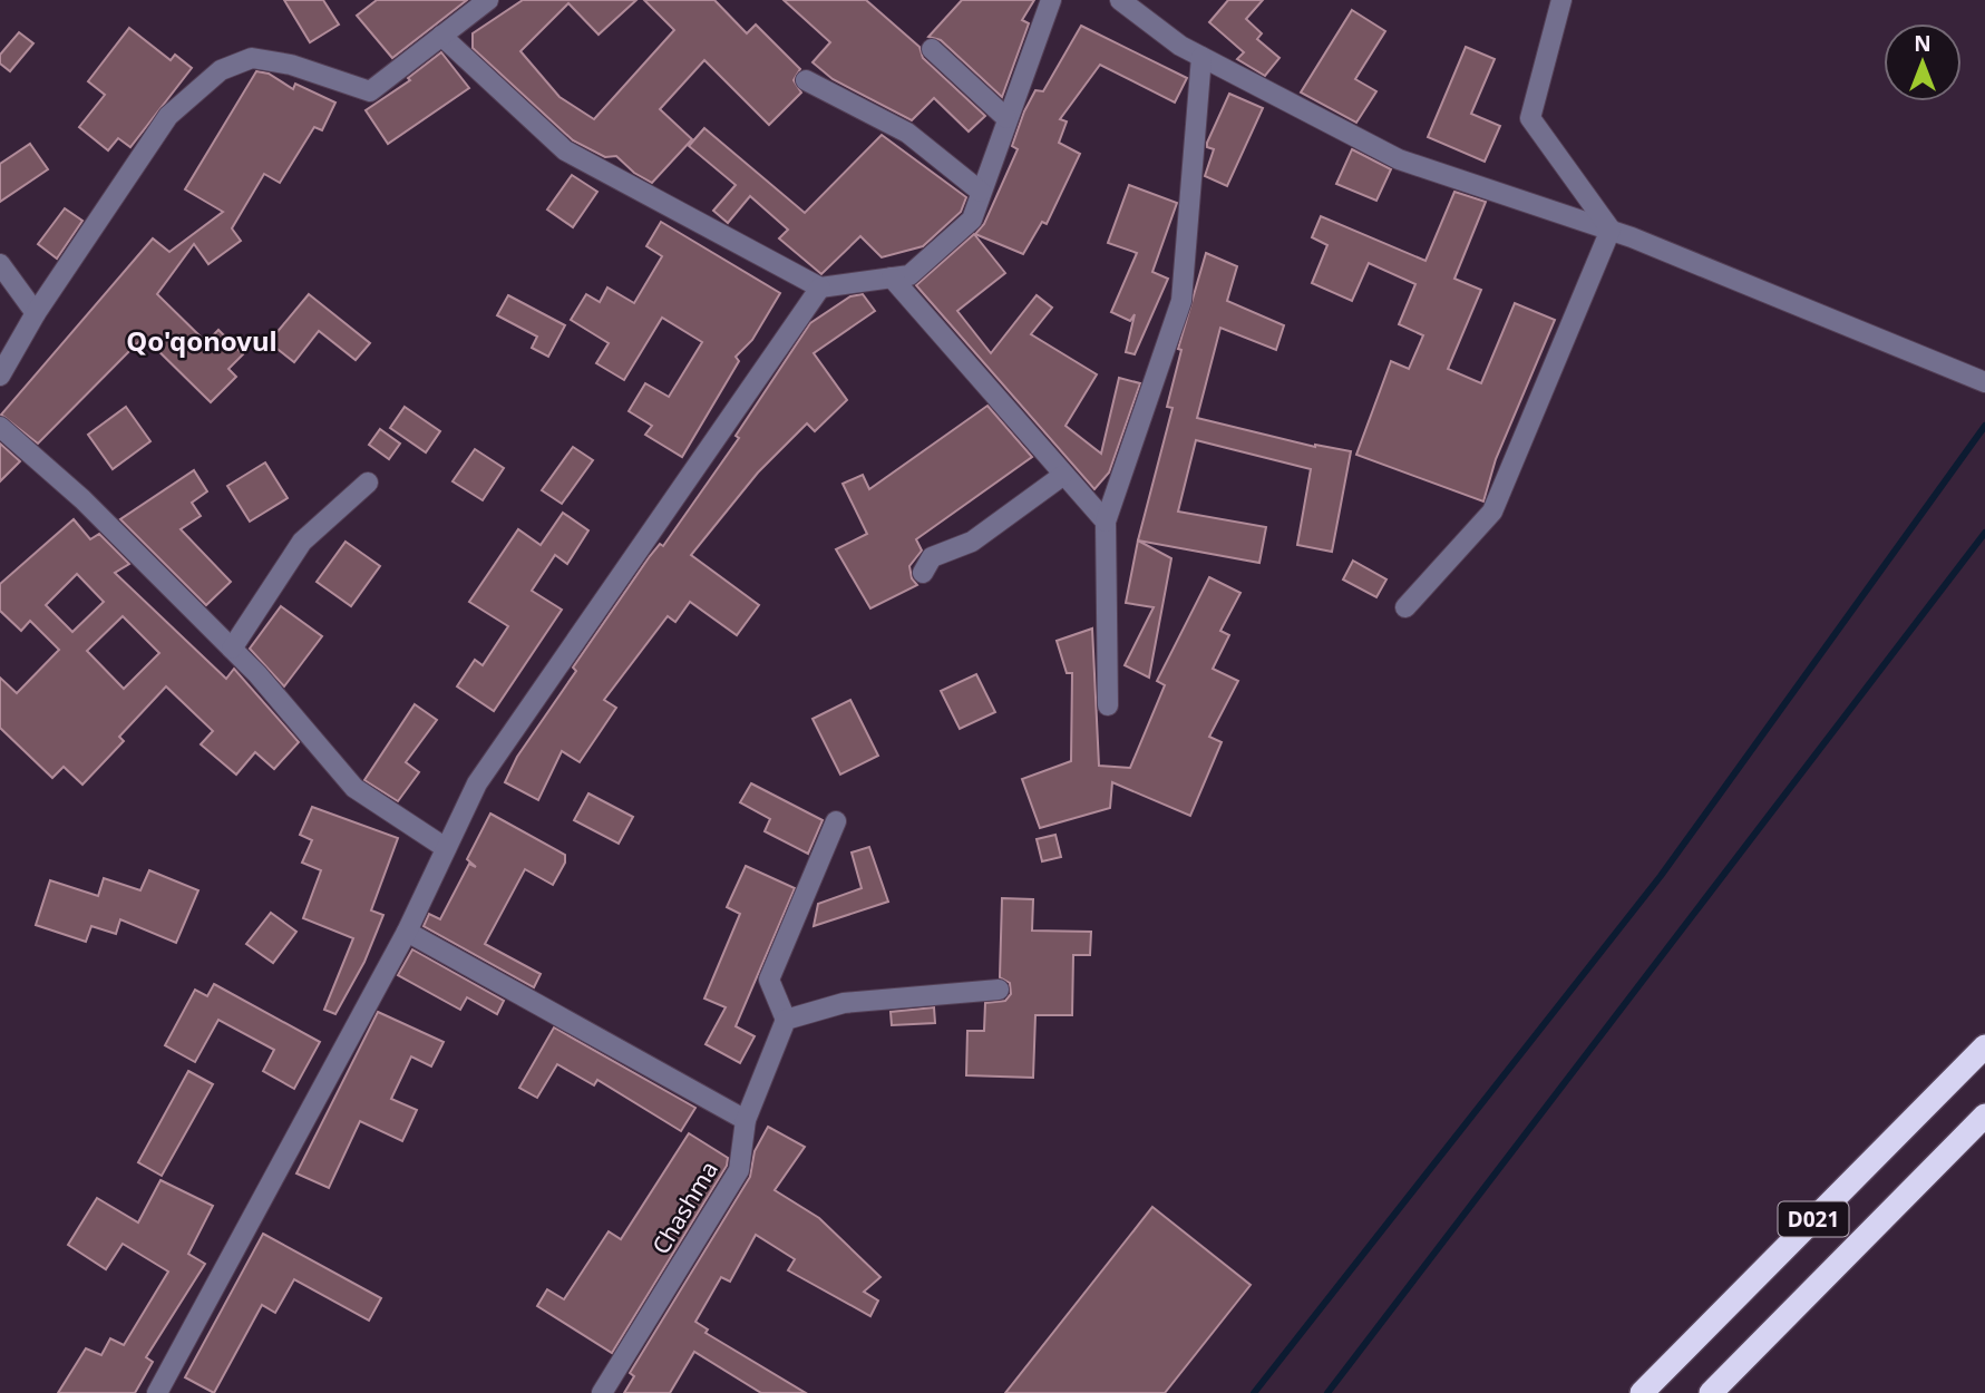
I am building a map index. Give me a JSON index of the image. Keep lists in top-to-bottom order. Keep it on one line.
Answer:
{"streets":{"highway":["D021"],"street":["Chashma"]},"districts":["Qo'qonovul"],"north":"top"}
